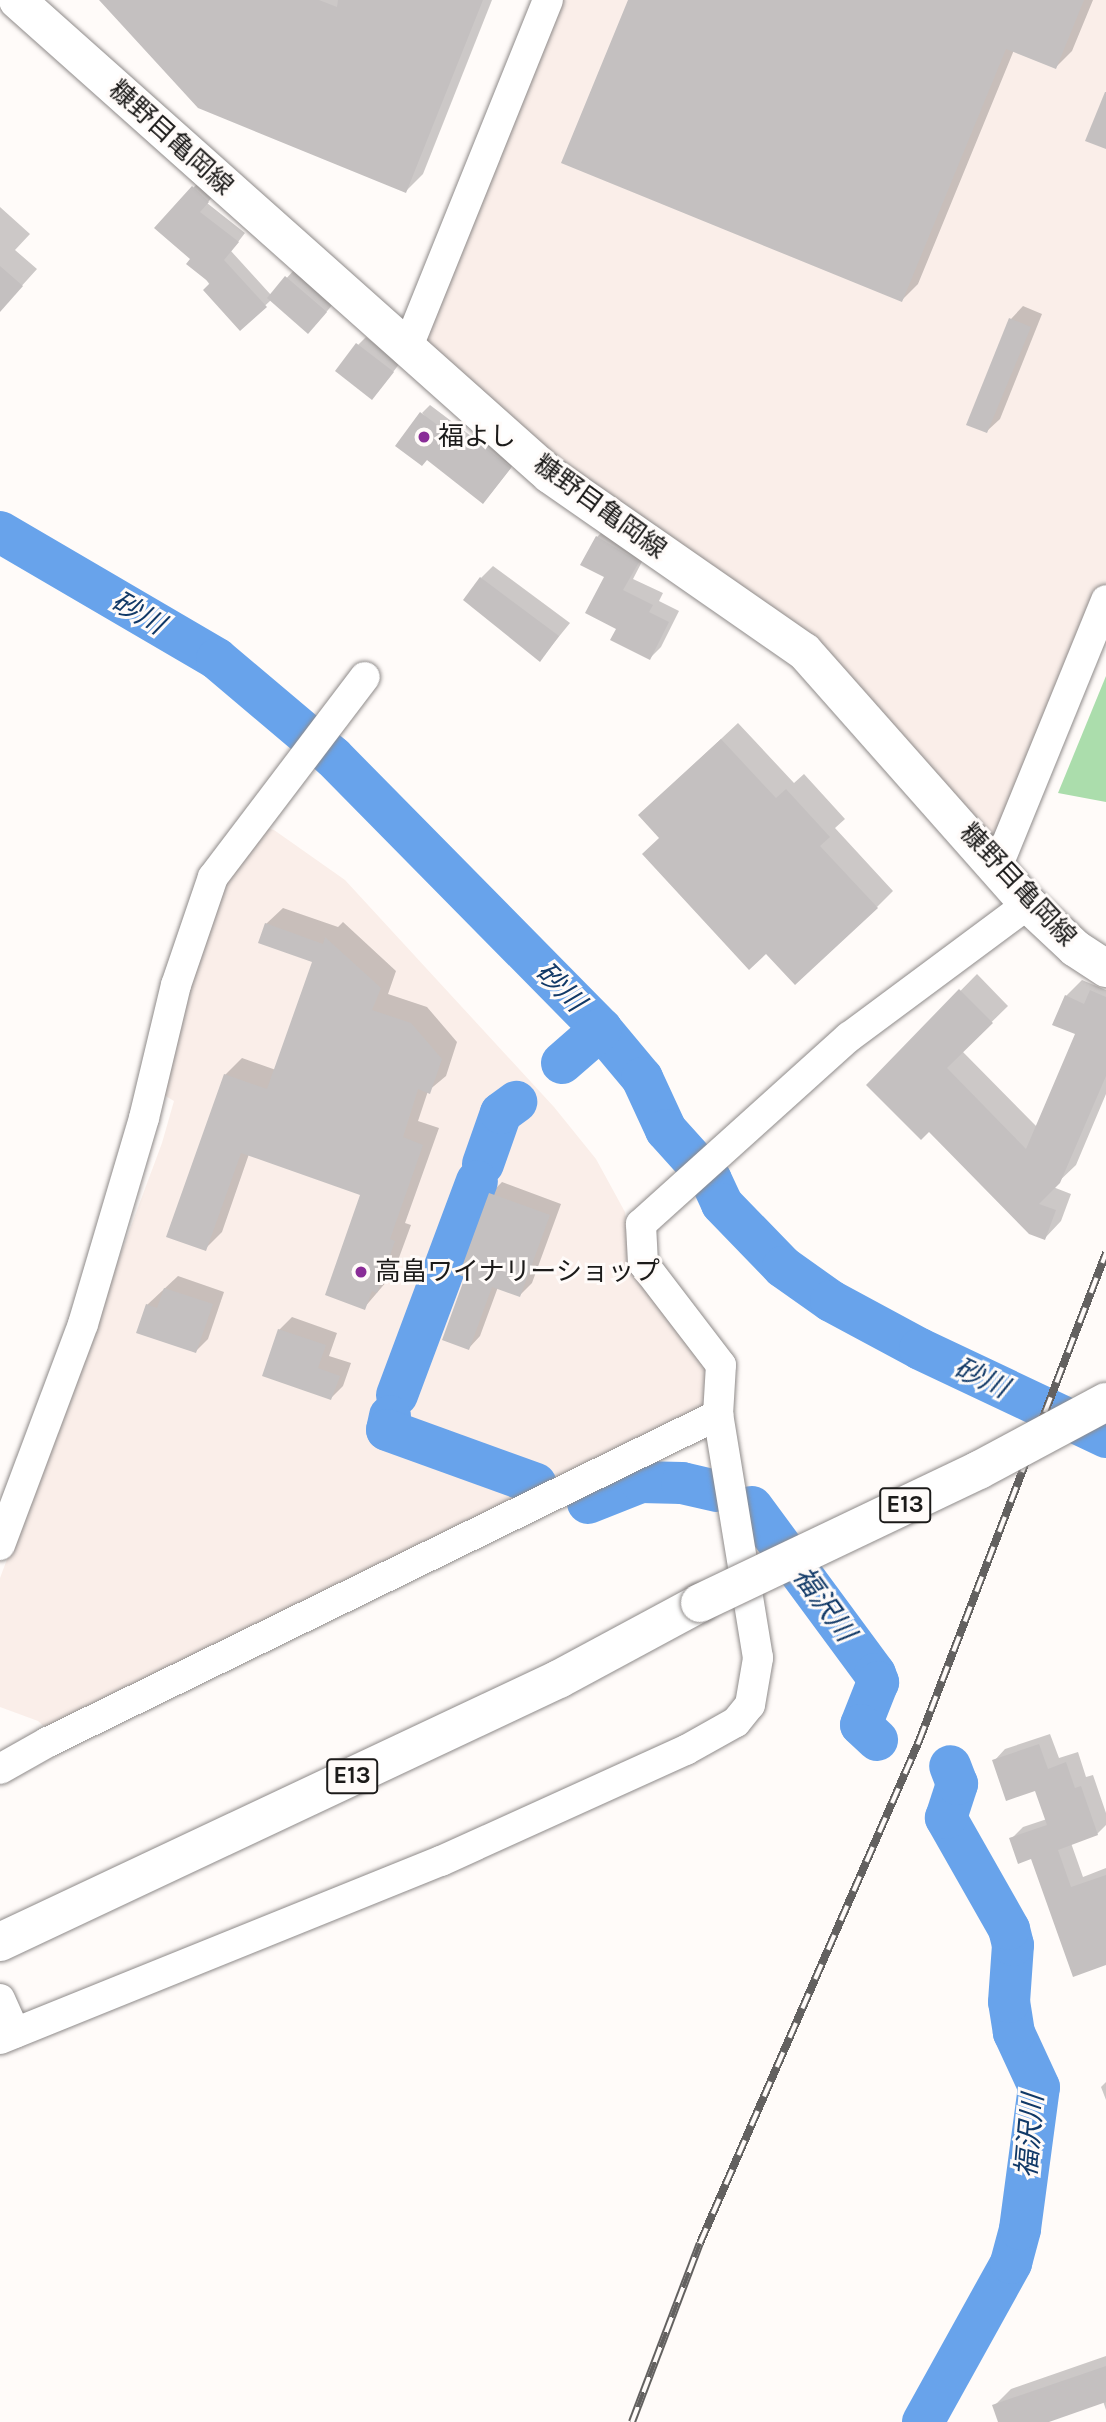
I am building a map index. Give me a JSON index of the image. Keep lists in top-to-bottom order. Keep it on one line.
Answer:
{"streets":{"highway":["E13"],"main road":["糠野目亀岡線"]},"water":["砂川","福沢川"],"places":["福よし","高畠ワイナリーショップ"]}
